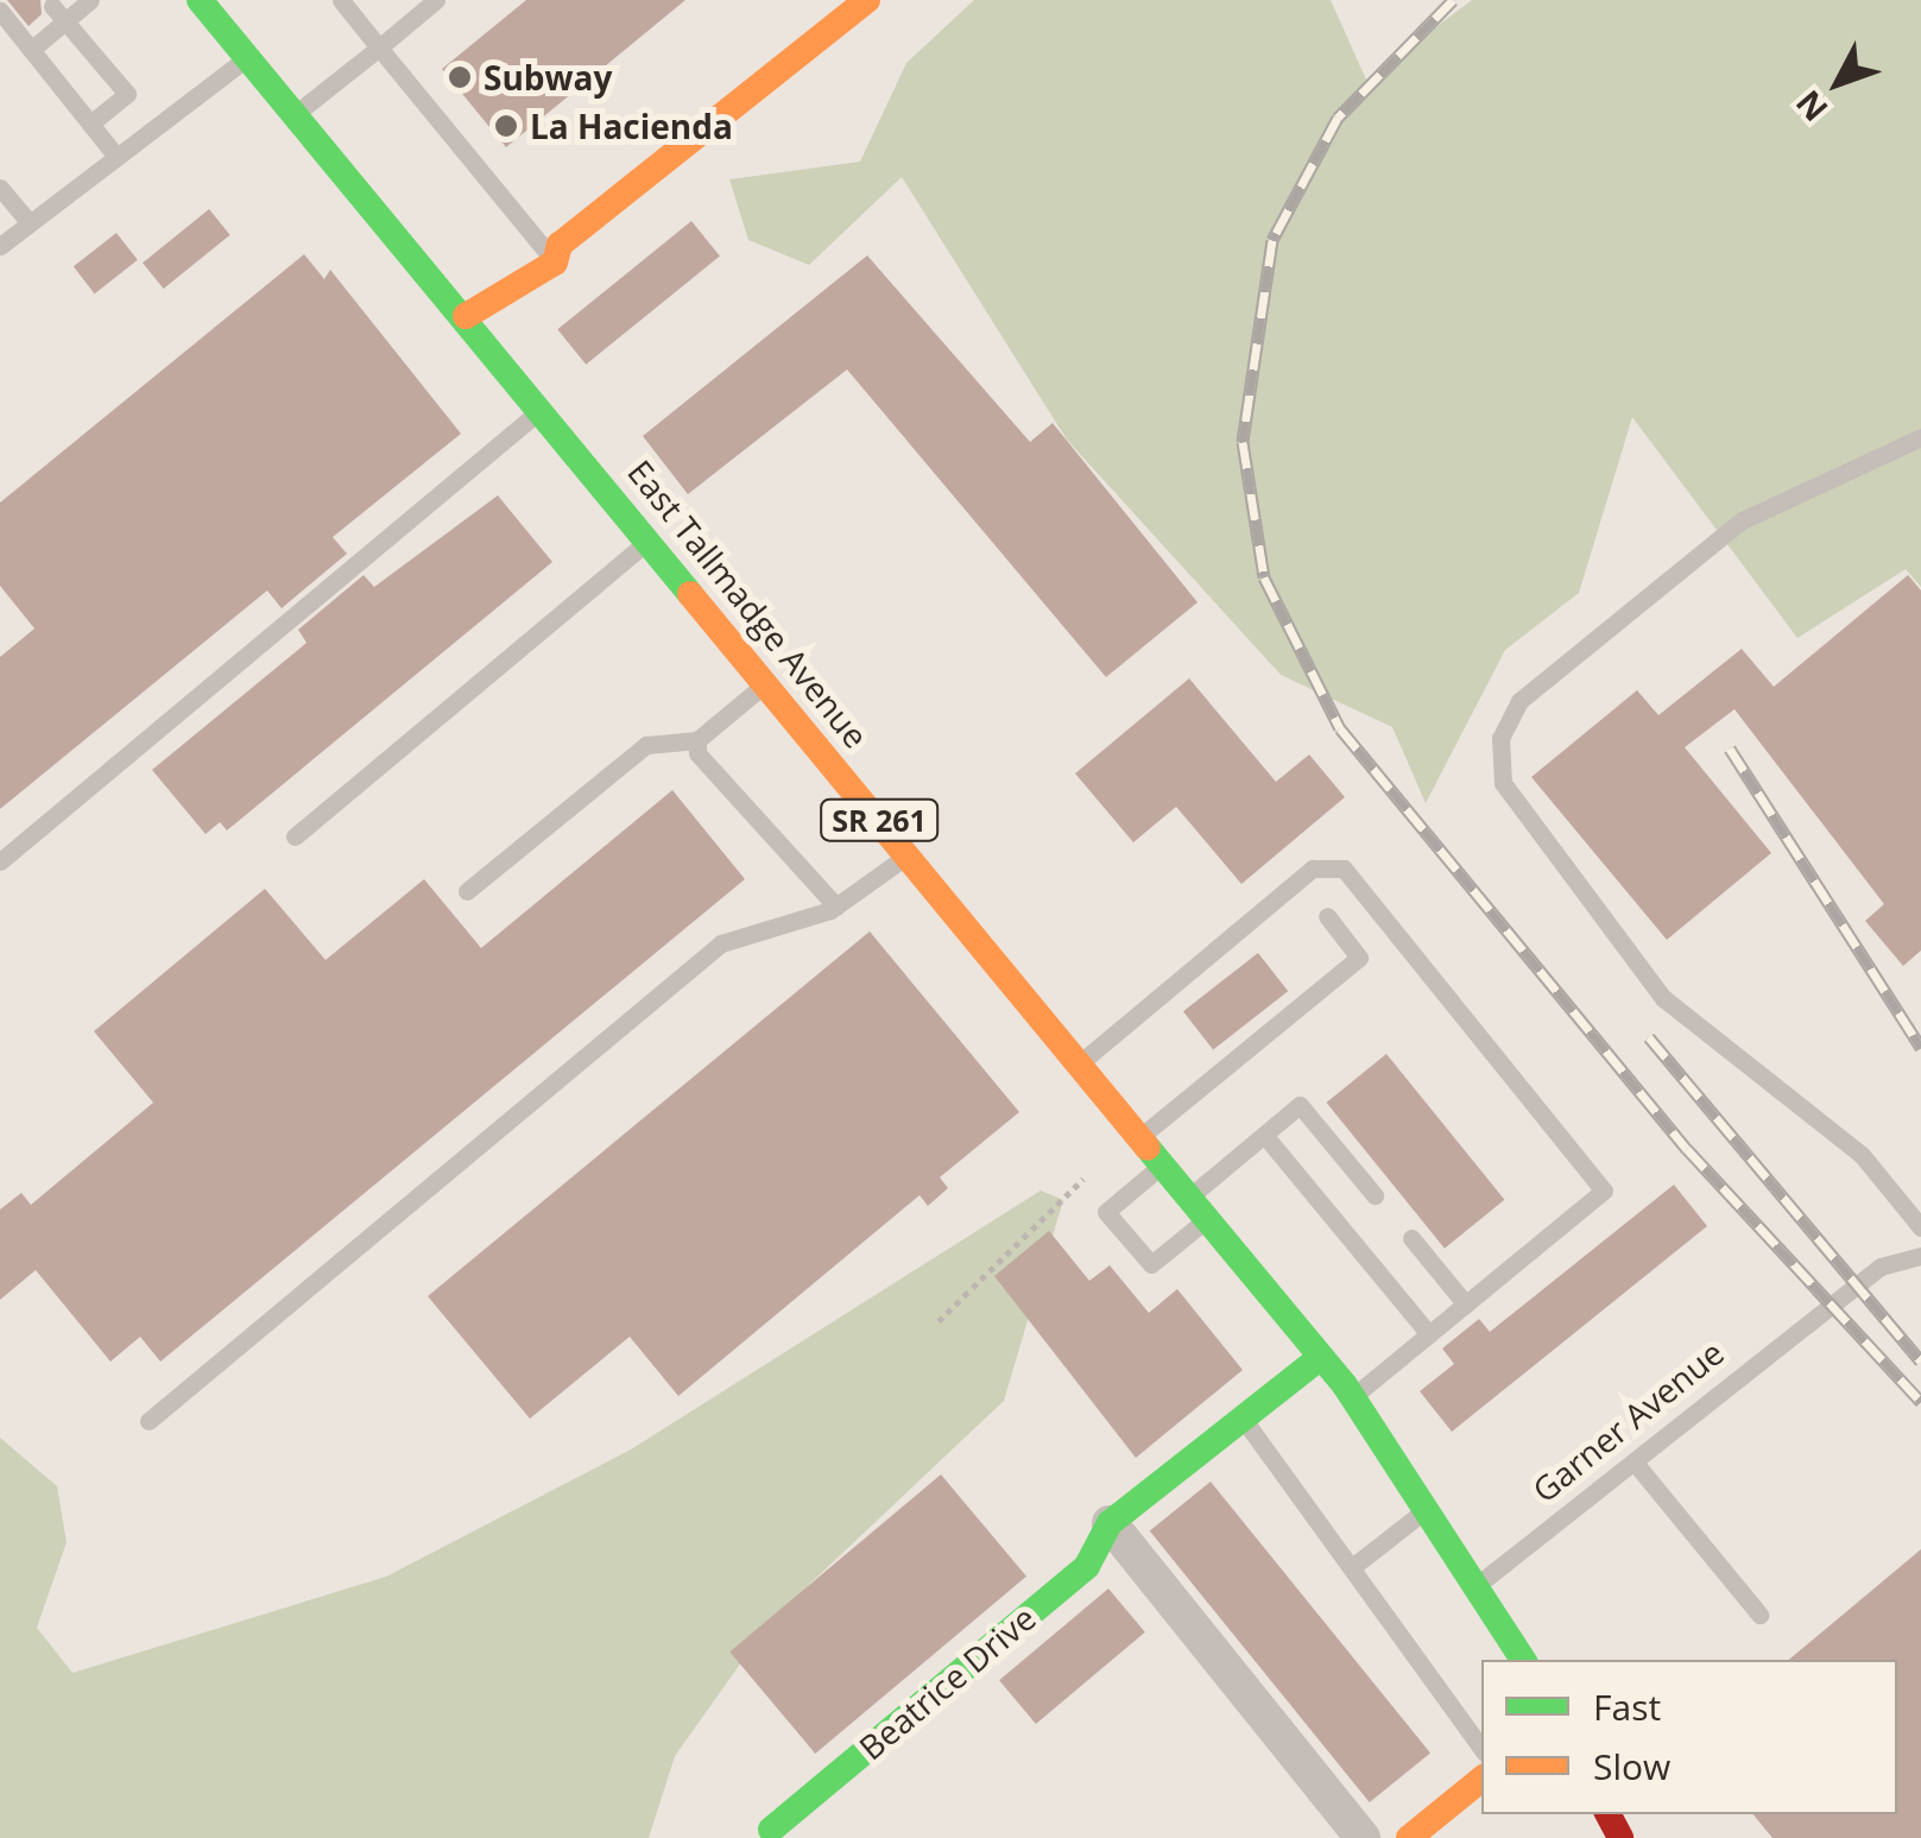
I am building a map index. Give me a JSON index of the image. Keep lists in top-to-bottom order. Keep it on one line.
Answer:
{"streets":{"main road":["East Tallmadge Avenue","SR 261","Beatrice Drive"],"lane":["Garner Avenue"]},"crossings":[["East Tallmadge Avenue","Garner Avenue"],["East Tallmadge Avenue","Beatrice Drive"]],"places":["Subway","La Hacienda"],"legend":["Fast","Slow"],"north":"bottom left"}
